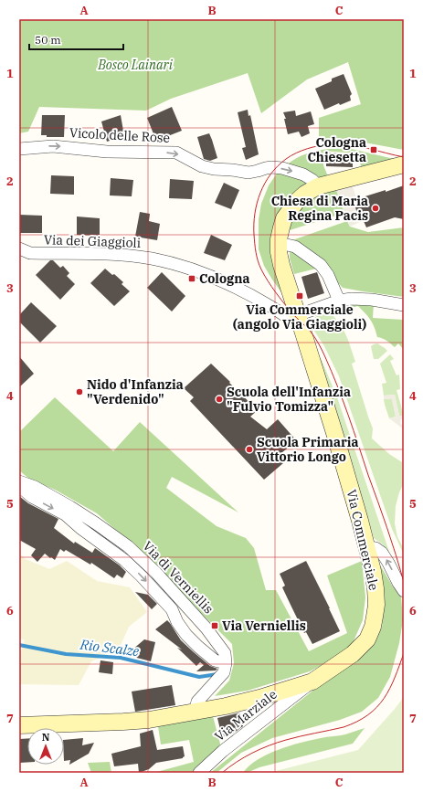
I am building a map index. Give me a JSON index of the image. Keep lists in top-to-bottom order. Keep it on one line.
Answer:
{"streets":{"main road":["Via Commerciale"],"street":["Vicolo delle Rose","Via dei Giaggioli","Via di Verniellis","Via Marziale"]},"crossings":[["Vicolo delle Rose","Via Commerciale"],["Via dei Giaggioli","Via Commerciale"],["Via Commerciale","Via Marziale"]],"one_way":["Vicolo delle Rose"],"water":["Rio Scalze"],"parks":["Bosco Lainari"],"places":{"transit":["Cologna Chiesetta","Cologna","Via Commerciale (angolo Via Giaggioli)","Via Verniellis"],"other":["Chiesa di Maria Regina Pacis","Nido d'Infanzia \"Verdenido\"","Scuola dell'Infanzia \"Fulvio Tomizza\"","Scuola Primaria Vittorio Longo"]},"scale_bar":"50 m","north":"top","grid":{"columns":["A","B","C"],"rows":["1","2","3","4","5","6","7"]}}
